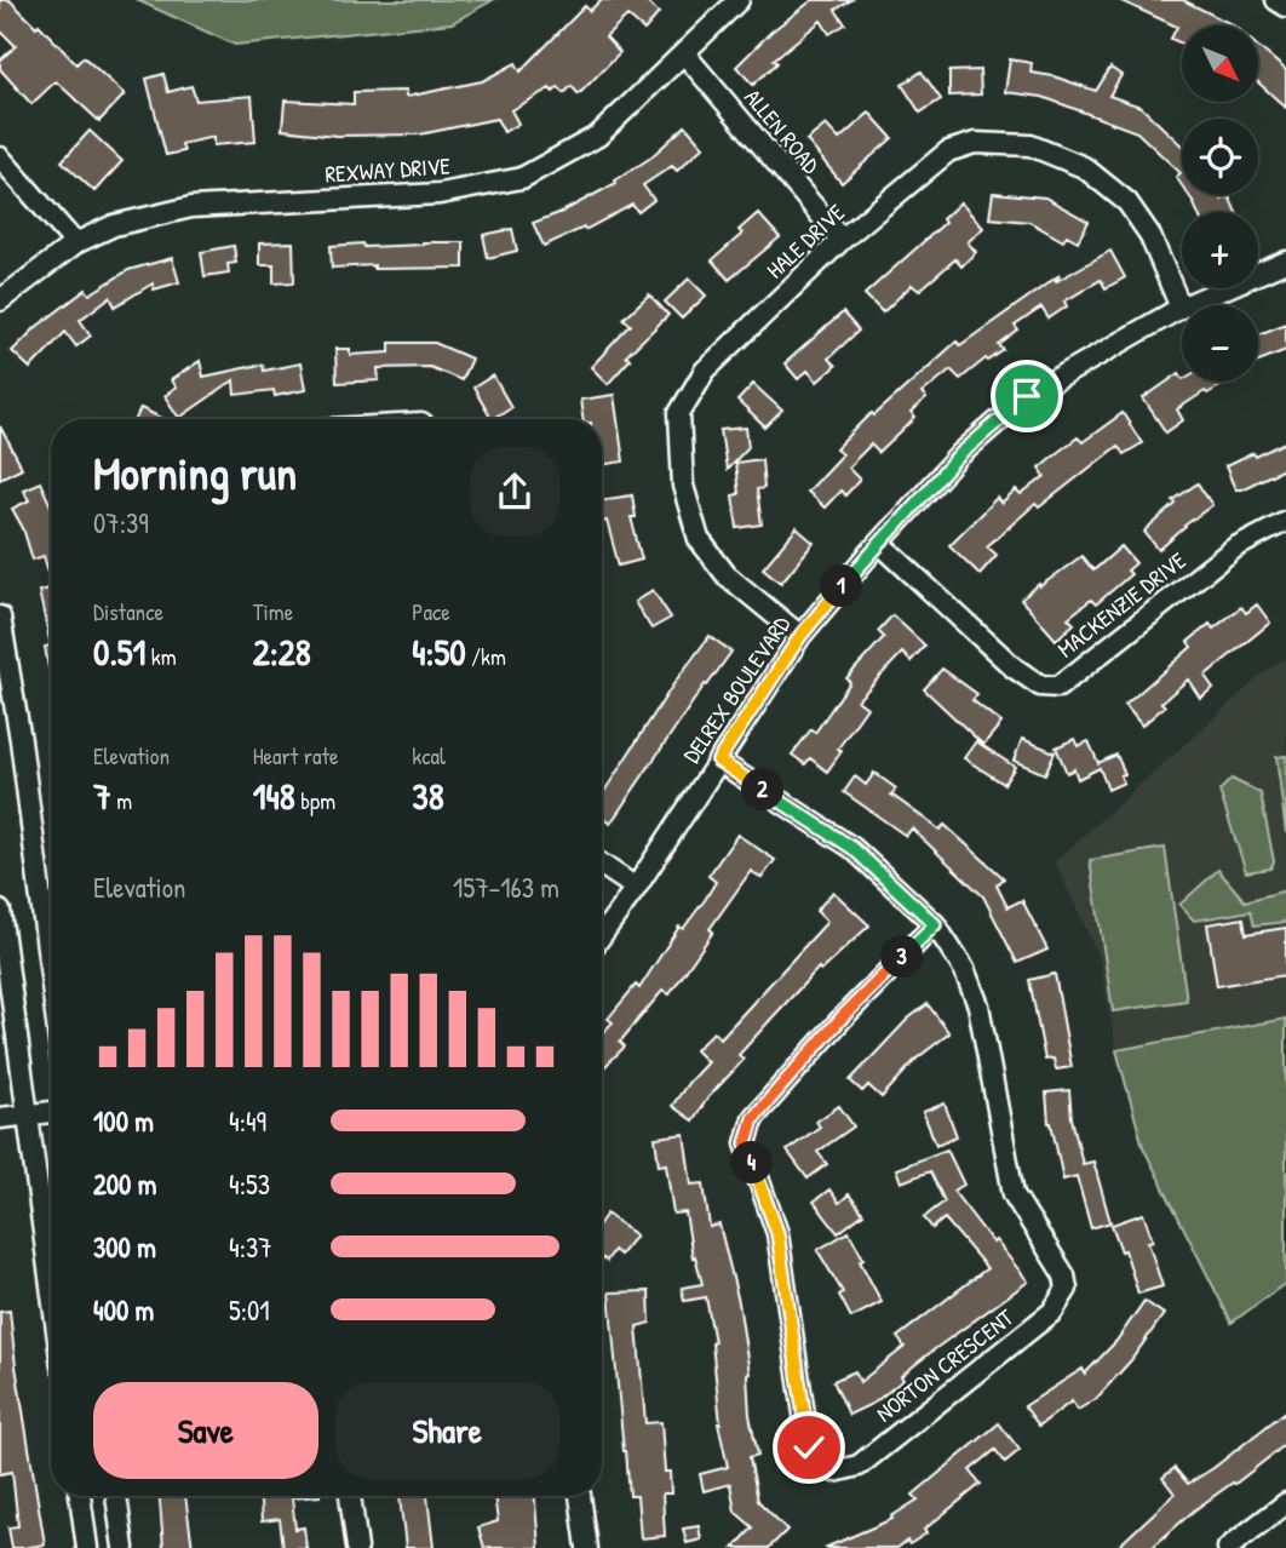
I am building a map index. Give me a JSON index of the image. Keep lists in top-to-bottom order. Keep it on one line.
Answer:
{"streets":{"street":["ALLEN ROAD","REXWAY DRIVE","HALE DRIVE","MACKENZIE DRIVE","DELREX BOULEVARD","NORTON CRESCENT"]},"crossings":[["ALLEN ROAD","REXWAY DRIVE"],["ALLEN ROAD","HALE DRIVE"],["HALE DRIVE","DELREX BOULEVARD"],["MACKENZIE DRIVE","DELREX BOULEVARD"],["DELREX BOULEVARD","NORTON CRESCENT"]],"north":"bottom right","page":{"map_buttons":["+","−"],"heading":["Morning run","07:39"],"stats":[["Distance","0.51 km"],["Time","2:28"],["Pace","4:50 /km"],["Elevation","7 m"],["Heart rate","148 bpm"],["kcal","38"]],"pins":["1","2","3","4"],"chart":["Elevation","157–163 m"],"list":[{"name":"100 m","note":"4:49"},{"name":"200 m","note":"4:53"},{"name":"300 m","note":"4:37"},{"name":"400 m","note":"5:01"}],"buttons":["Save","Share"]}}
